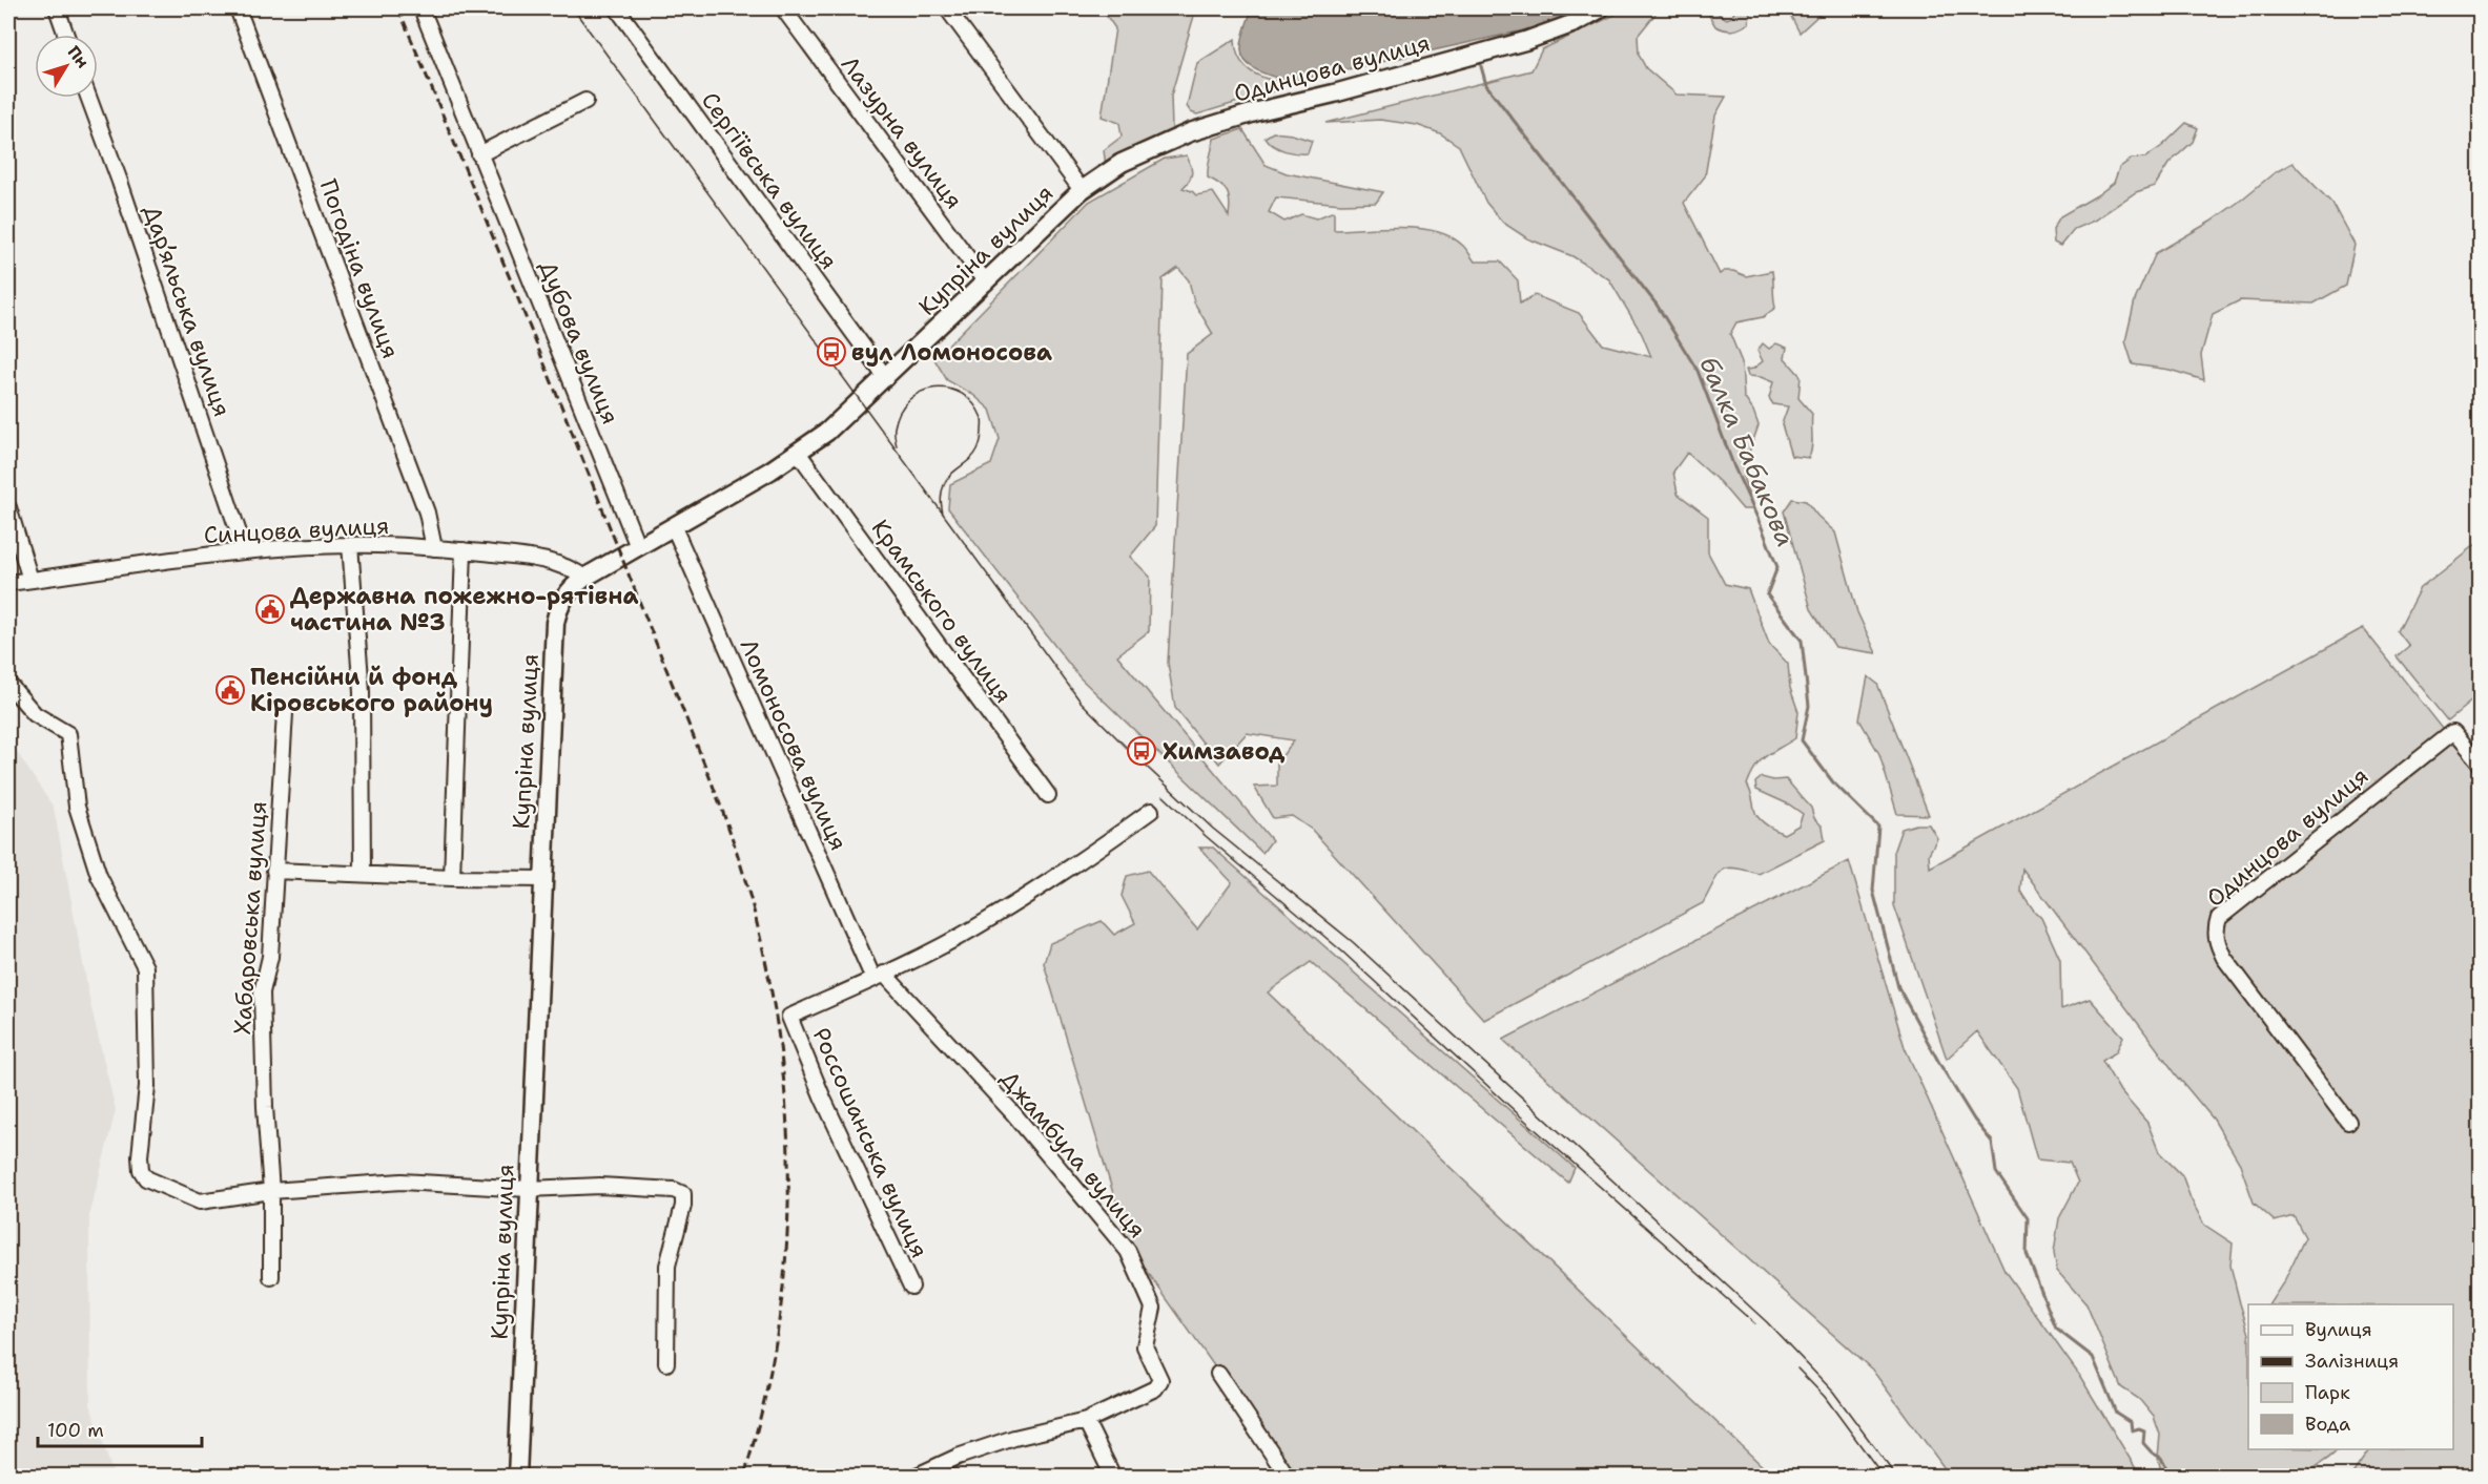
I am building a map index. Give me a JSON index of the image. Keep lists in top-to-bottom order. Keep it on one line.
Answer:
{"streets":{"main road":["Одинцова вулиця","Купріна вулиця"],"street":["Лазурна вулиця","Сергіївська вулиця","Погодіна вулиця","Дар’яльська вулиця","Дубова вулиця","Синцова вулиця","Крамського вулиця","Ломоносова вулиця","Хабаровська вулиця","Россошанська вулиця","Джамбула вулиця"]},"crossings":[["Одинцова вулиця","Купріна вулиця"],["Лазурна вулиця","Купріна вулиця"],["Сергіївська вулиця","Купріна вулиця"],["Купріна вулиця","Дубова вулиця"],["Купріна вулиця","Синцова вулиця"],["Купріна вулиця","Крамського вулиця"],["Купріна вулиця","Ломоносова вулиця"],["Погодіна вулиця","Синцова вулиця"],["Дар’яльська вулиця","Синцова вулиця"],["Ломоносова вулиця","Россошанська вулиця"],["Ломоносова вулиця","Джамбула вулиця"],["Россошанська вулиця","Джамбула вулиця"]],"water":["балка Бабакова"],"places":{"bus stop":["вул Ломоносова","Химзавод"],"public building":["Державна пожежно-рятівна частина №3","Пенсійни й фонд Кіровського району"]},"legend":["Вулиця","Залізниця","Парк","Вода"],"scale_bar":"100 m","north":"top right"}
